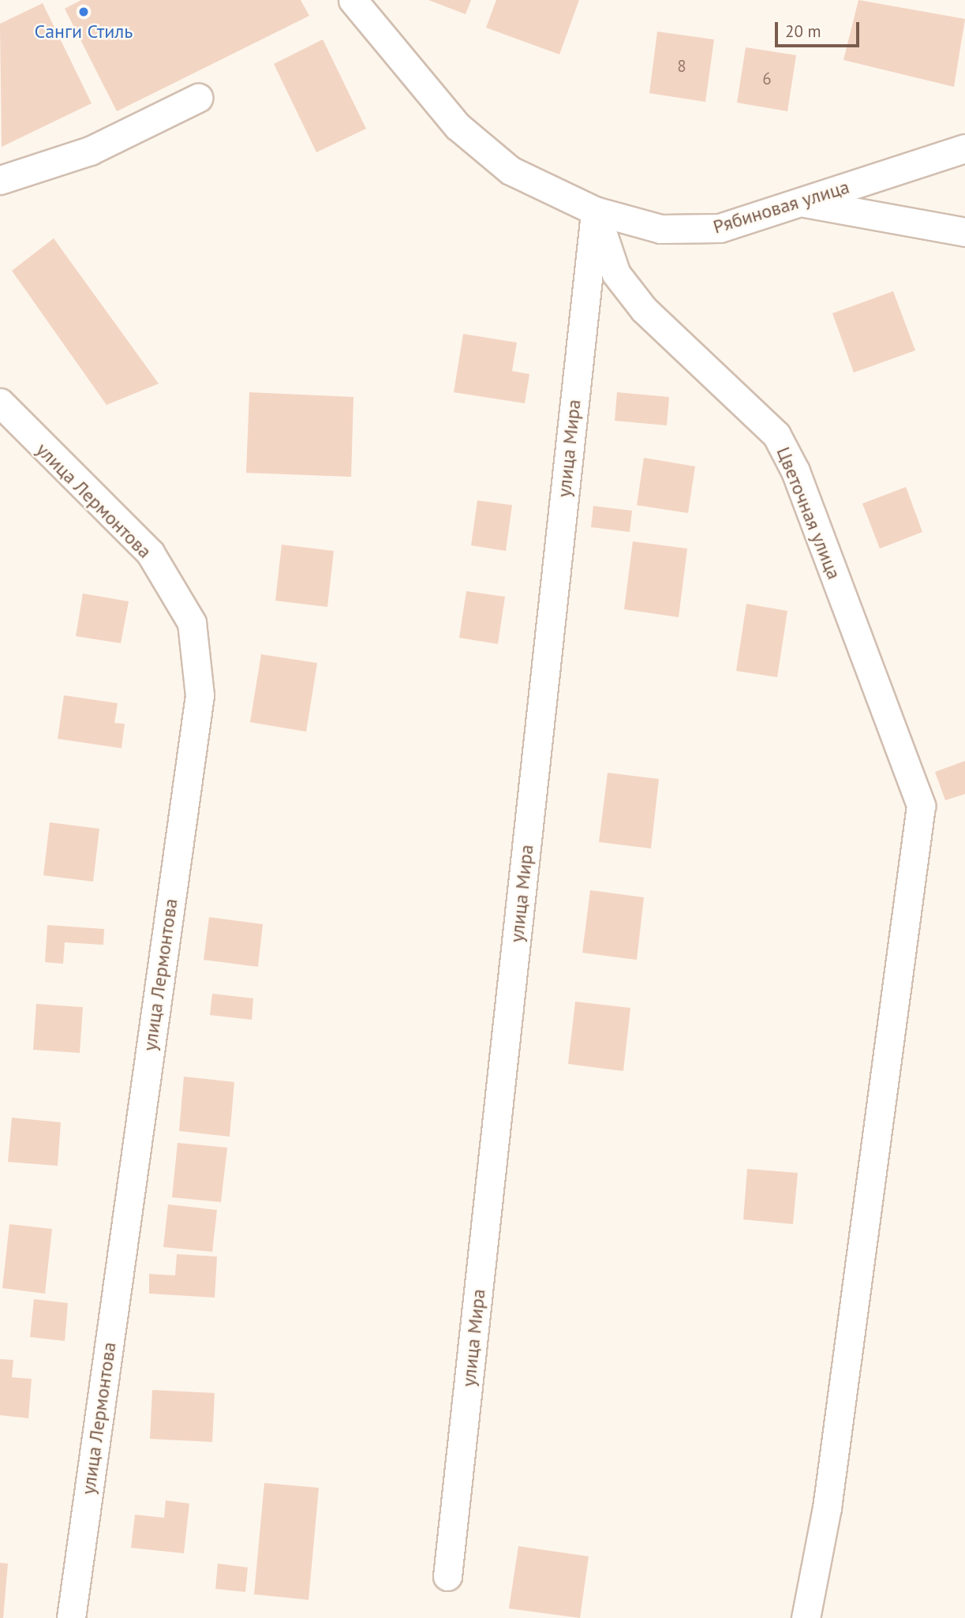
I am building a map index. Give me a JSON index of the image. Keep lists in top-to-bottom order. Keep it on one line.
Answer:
{"streets":{"street":["Рябиновая улица","улица Мира","улица Лермонтова","Цветочная улица"]},"crossings":[["Рябиновая улица","улица Мира"],["Рябиновая улица","Цветочная улица"],["улица Мира","Цветочная улица"]],"places":["Санги Стиль"],"house_numbers":["8","6"],"scale_bar":"20 m"}
